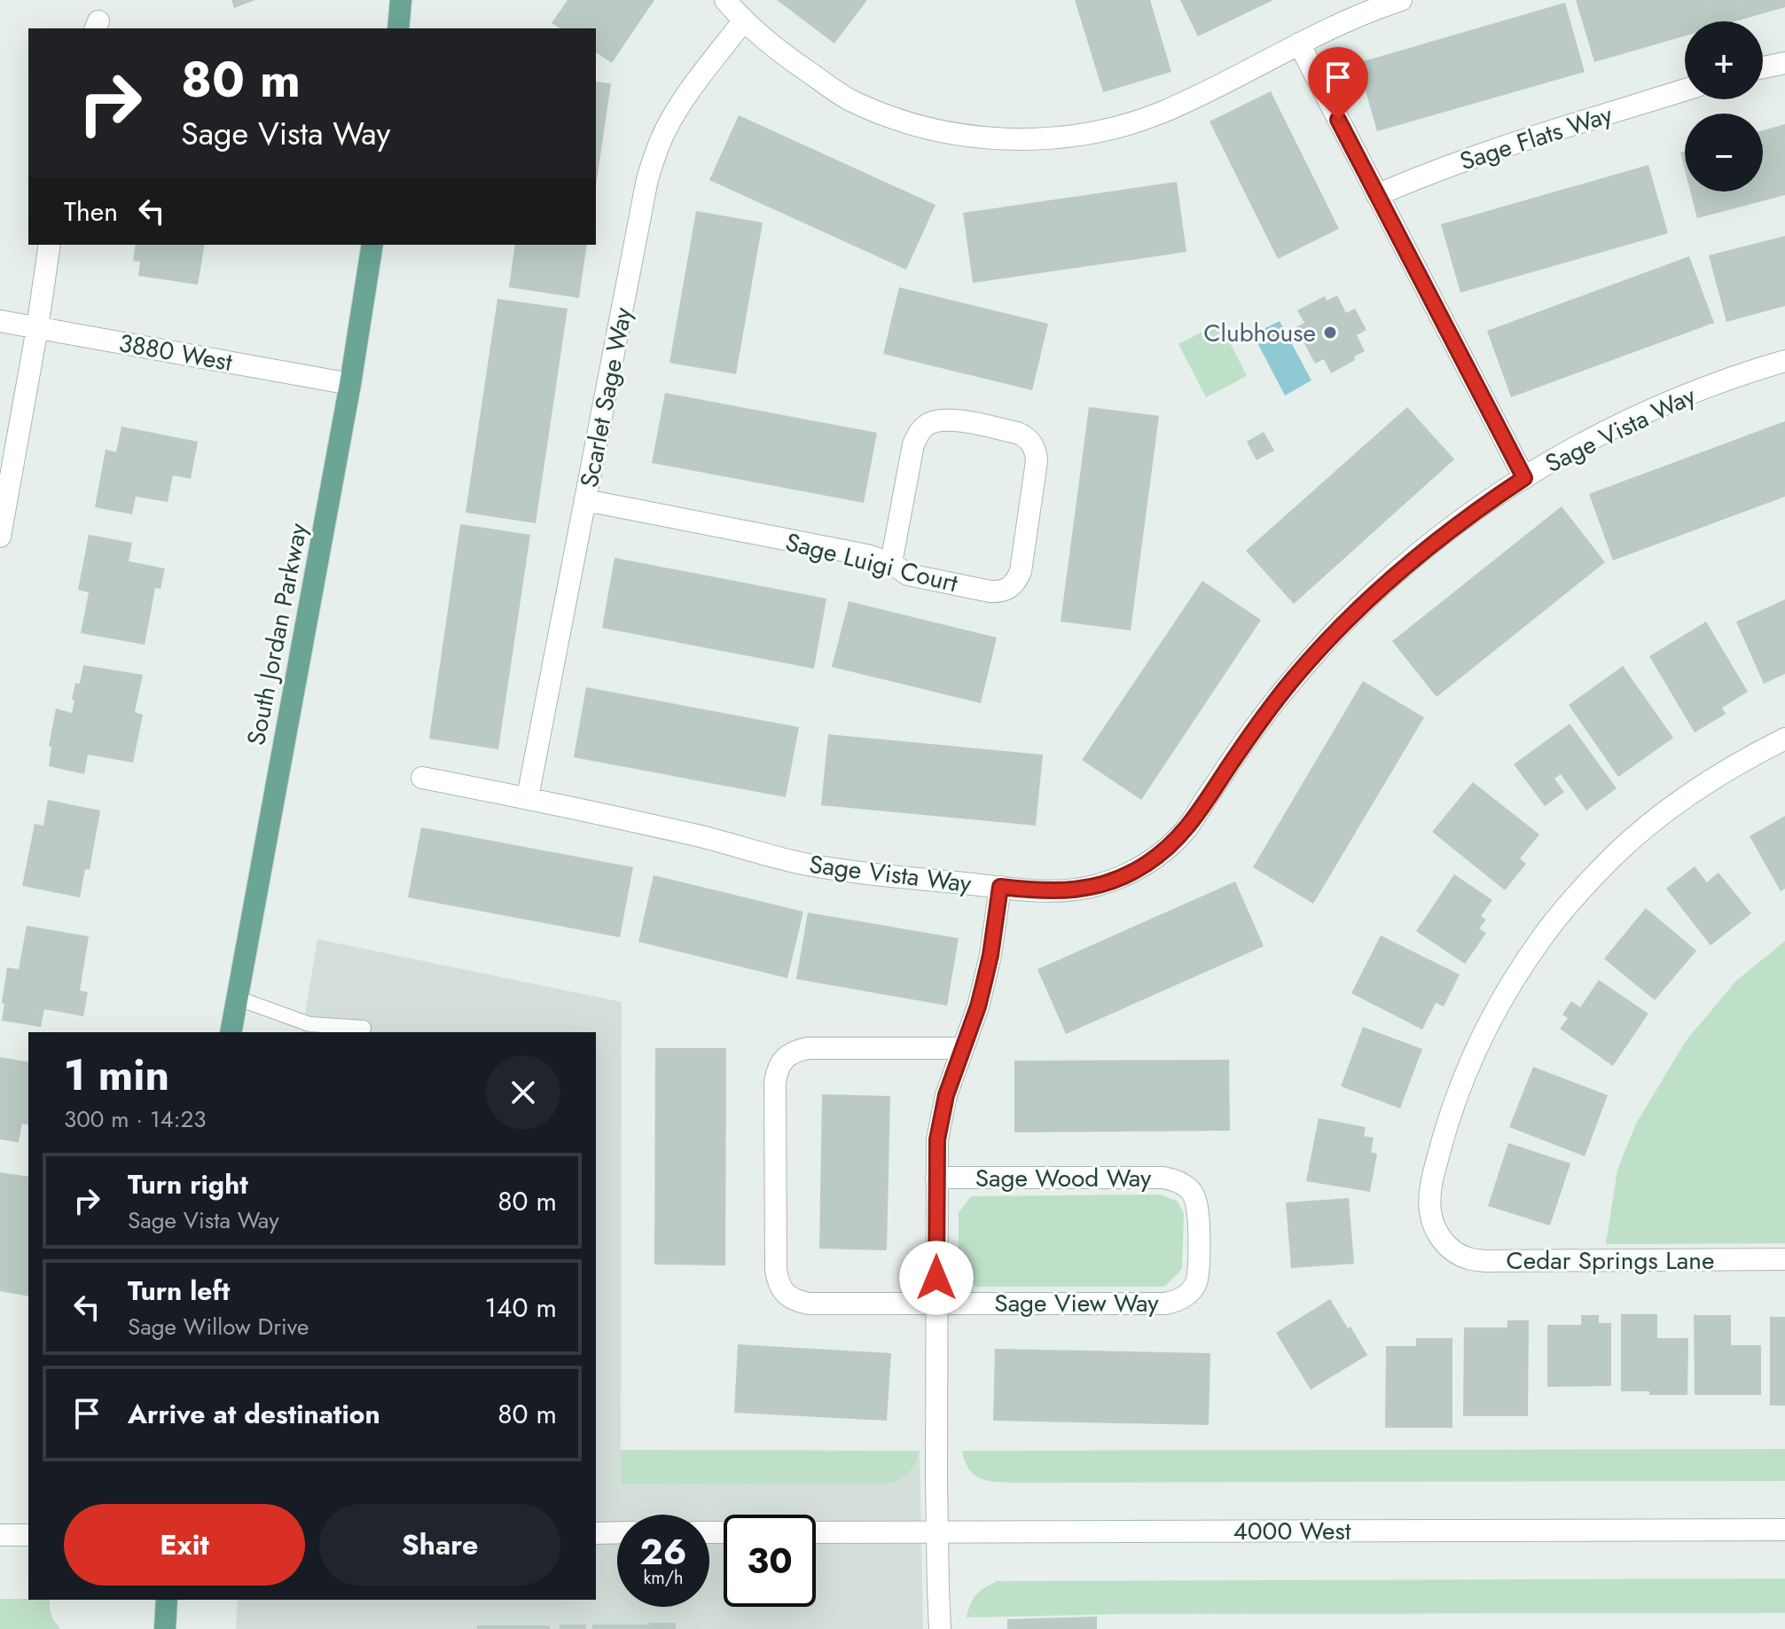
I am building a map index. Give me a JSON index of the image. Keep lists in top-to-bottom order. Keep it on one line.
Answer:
{"streets":{"main road":["South Jordan Parkway"],"street":["Sage Flats Way","3880 West","Scarlet Sage Way","Sage Vista Way","Sage Luigi Court","Sage Wood Way","Cedar Springs Lane","Sage View Way","4000 West"]},"crossings":[["3880 West","South Jordan Parkway"],["Scarlet Sage Way","Sage Vista Way"],["Scarlet Sage Way","Sage Luigi Court"],["Sage Wood Way","Sage View Way"]],"places":["Clubhouse"],"page":{"map_buttons":["+","−"],"turn":["80 m","Sage Vista Way"],"then":"Then","heading":["1 min","300 m · 14:23"],"list":[{"name":"Turn right","note":"Sage Vista Way","value":"80 m"},{"name":"Turn left","note":"Sage Willow Drive","value":"140 m"},{"name":"Arrive at destination","value":"80 m"}],"buttons":["Exit","Share"],"speed":"26 km/h","limit":"30"}}
